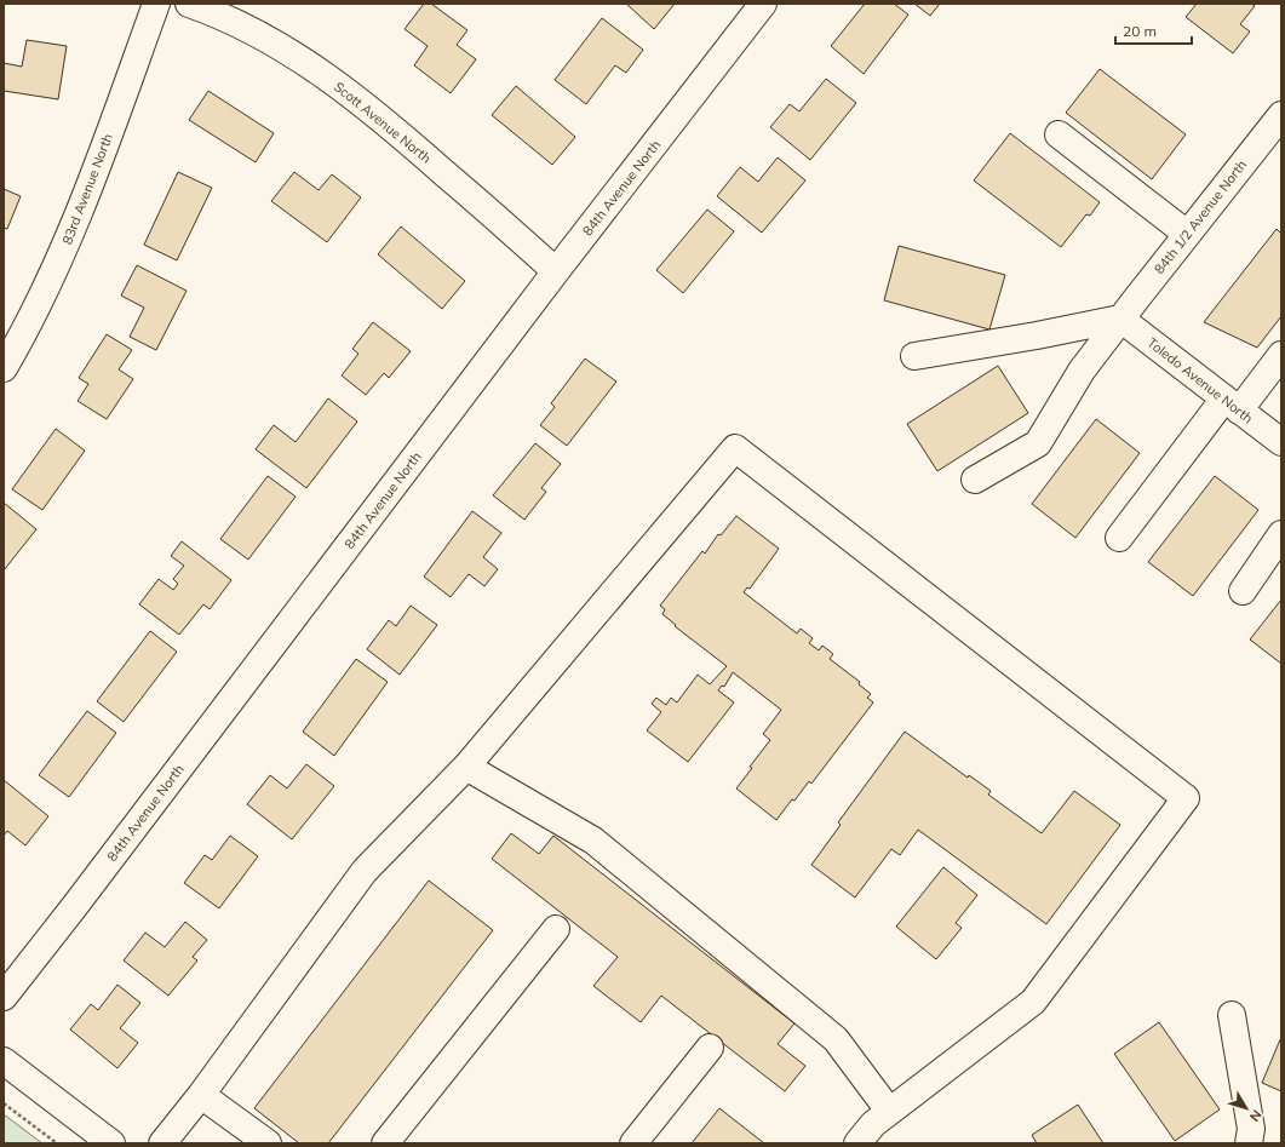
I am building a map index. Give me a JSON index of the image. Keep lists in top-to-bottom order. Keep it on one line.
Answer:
{"streets":{"street":["Scott Avenue North","84th Avenue North","83rd Avenue North","84th 1/2 Avenue North","Toledo Avenue North"]},"crossings":[["Scott Avenue North","84th Avenue North"],["84th 1/2 Avenue North","Toledo Avenue North"]],"scale_bar":"20 m","north":"bottom right"}
